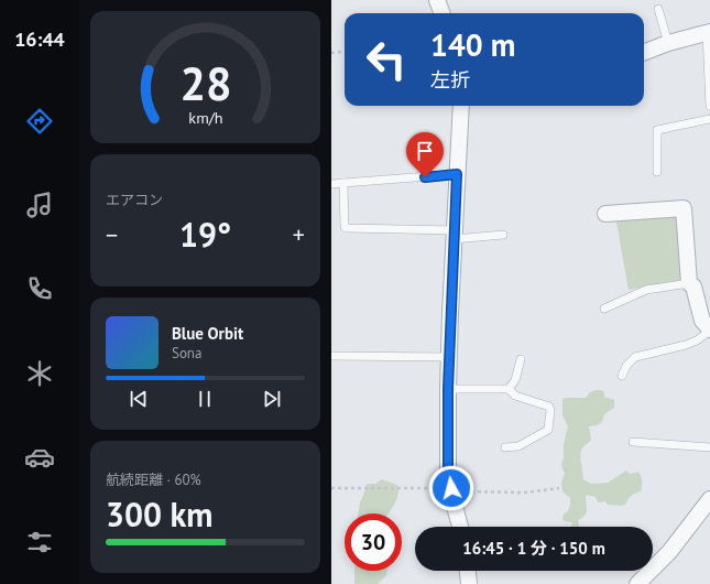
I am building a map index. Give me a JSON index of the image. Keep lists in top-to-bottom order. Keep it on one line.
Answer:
{"page":{"tabs":"16:44","turn":["140 m","左折"],"tile":["エアコン",["航続距離 · 60%","300 km"]],"heat":["−","19°","+"],"song":["Blue Orbit","Sona"],"limit":"30","trip":"16:45 · 1 分 · 150 m","gauge":["28","km/h"]}}
